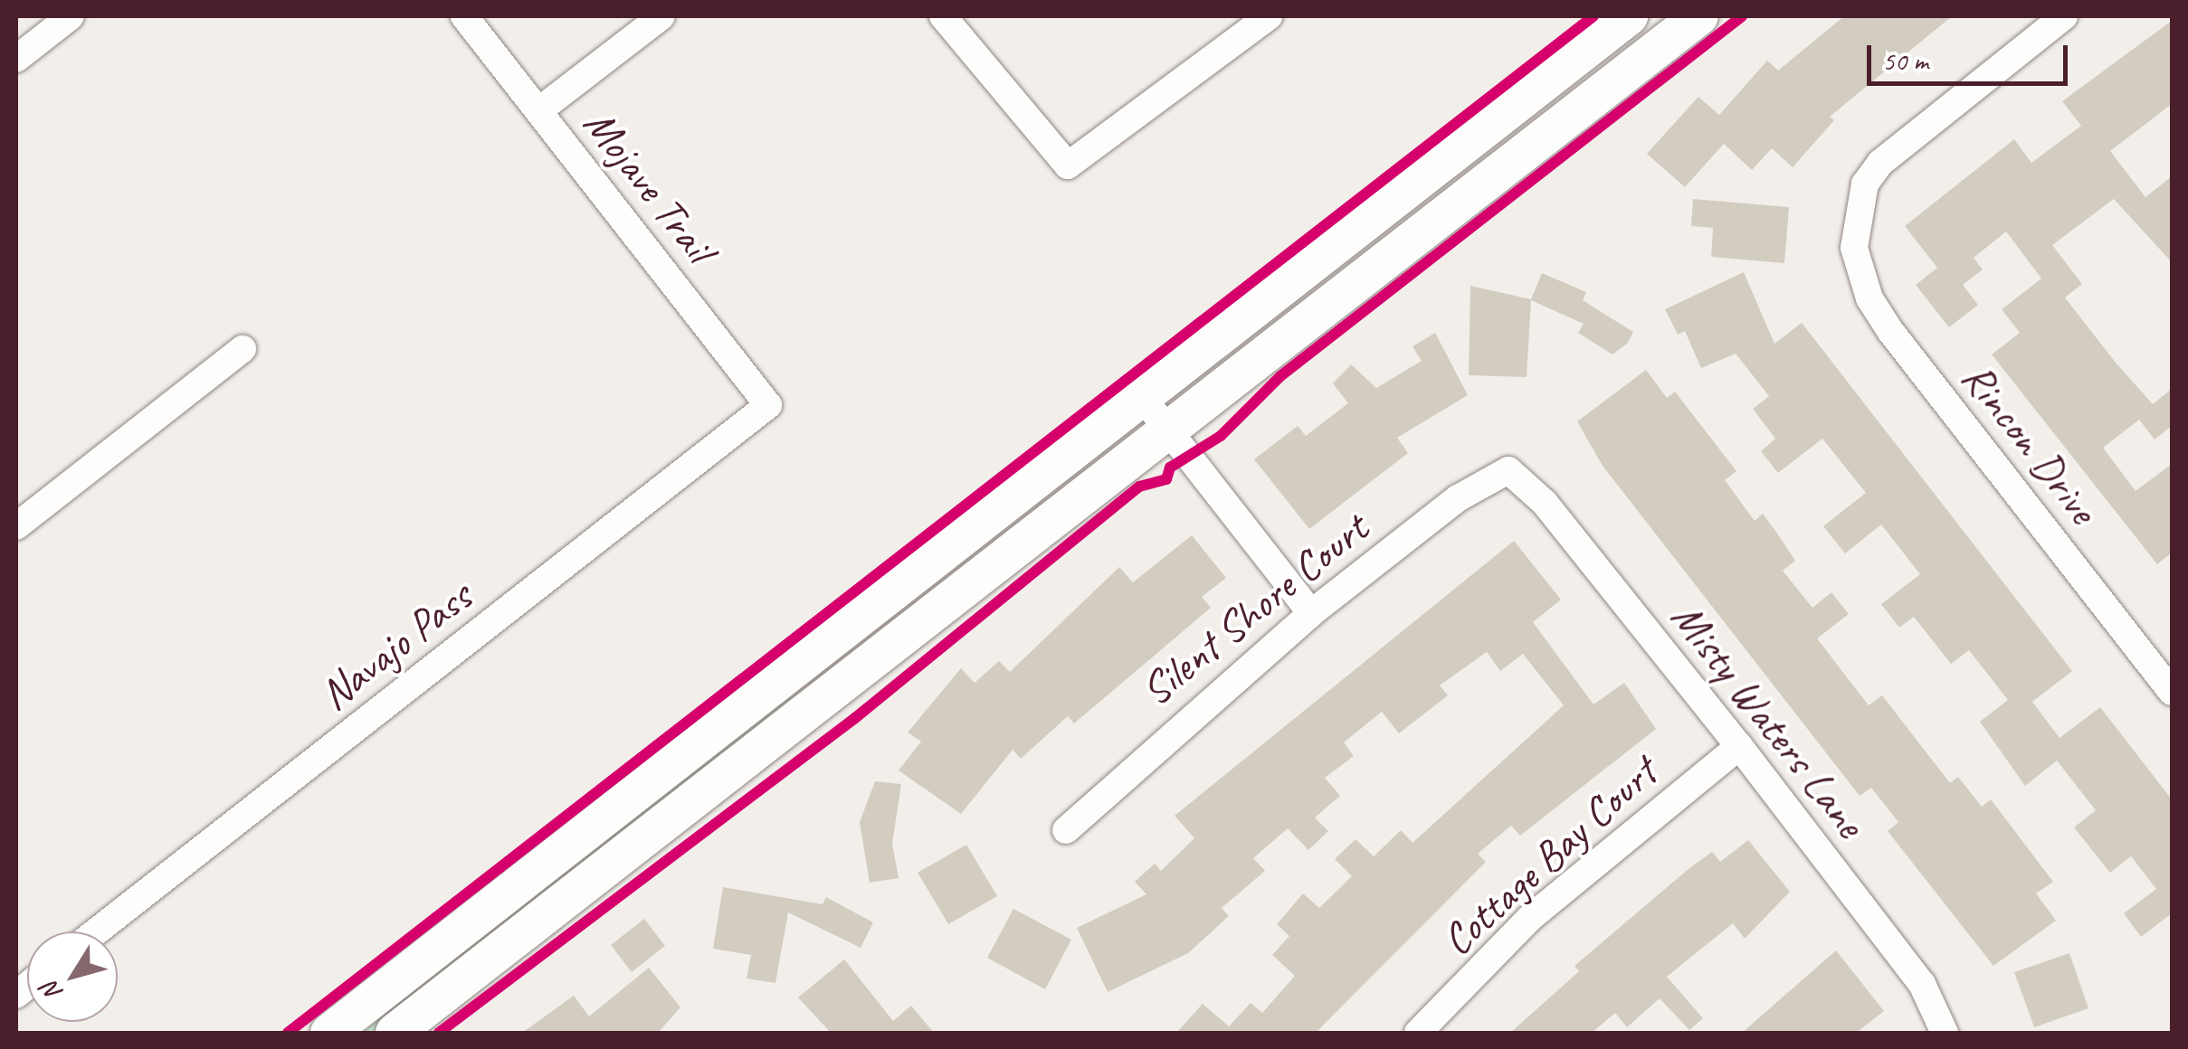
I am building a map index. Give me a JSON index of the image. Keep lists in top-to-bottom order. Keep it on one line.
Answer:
{"streets":{"street":["Mojave Trail","Rincon Drive","Silent Shore Court","Navajo Pass","Misty Waters Lane","Cottage Bay Court"]},"crossings":[["Mojave Trail","Navajo Pass"],["Silent Shore Court","Misty Waters Lane"],["Misty Waters Lane","Cottage Bay Court"]],"scale_bar":"50 m","north":"bottom left"}
